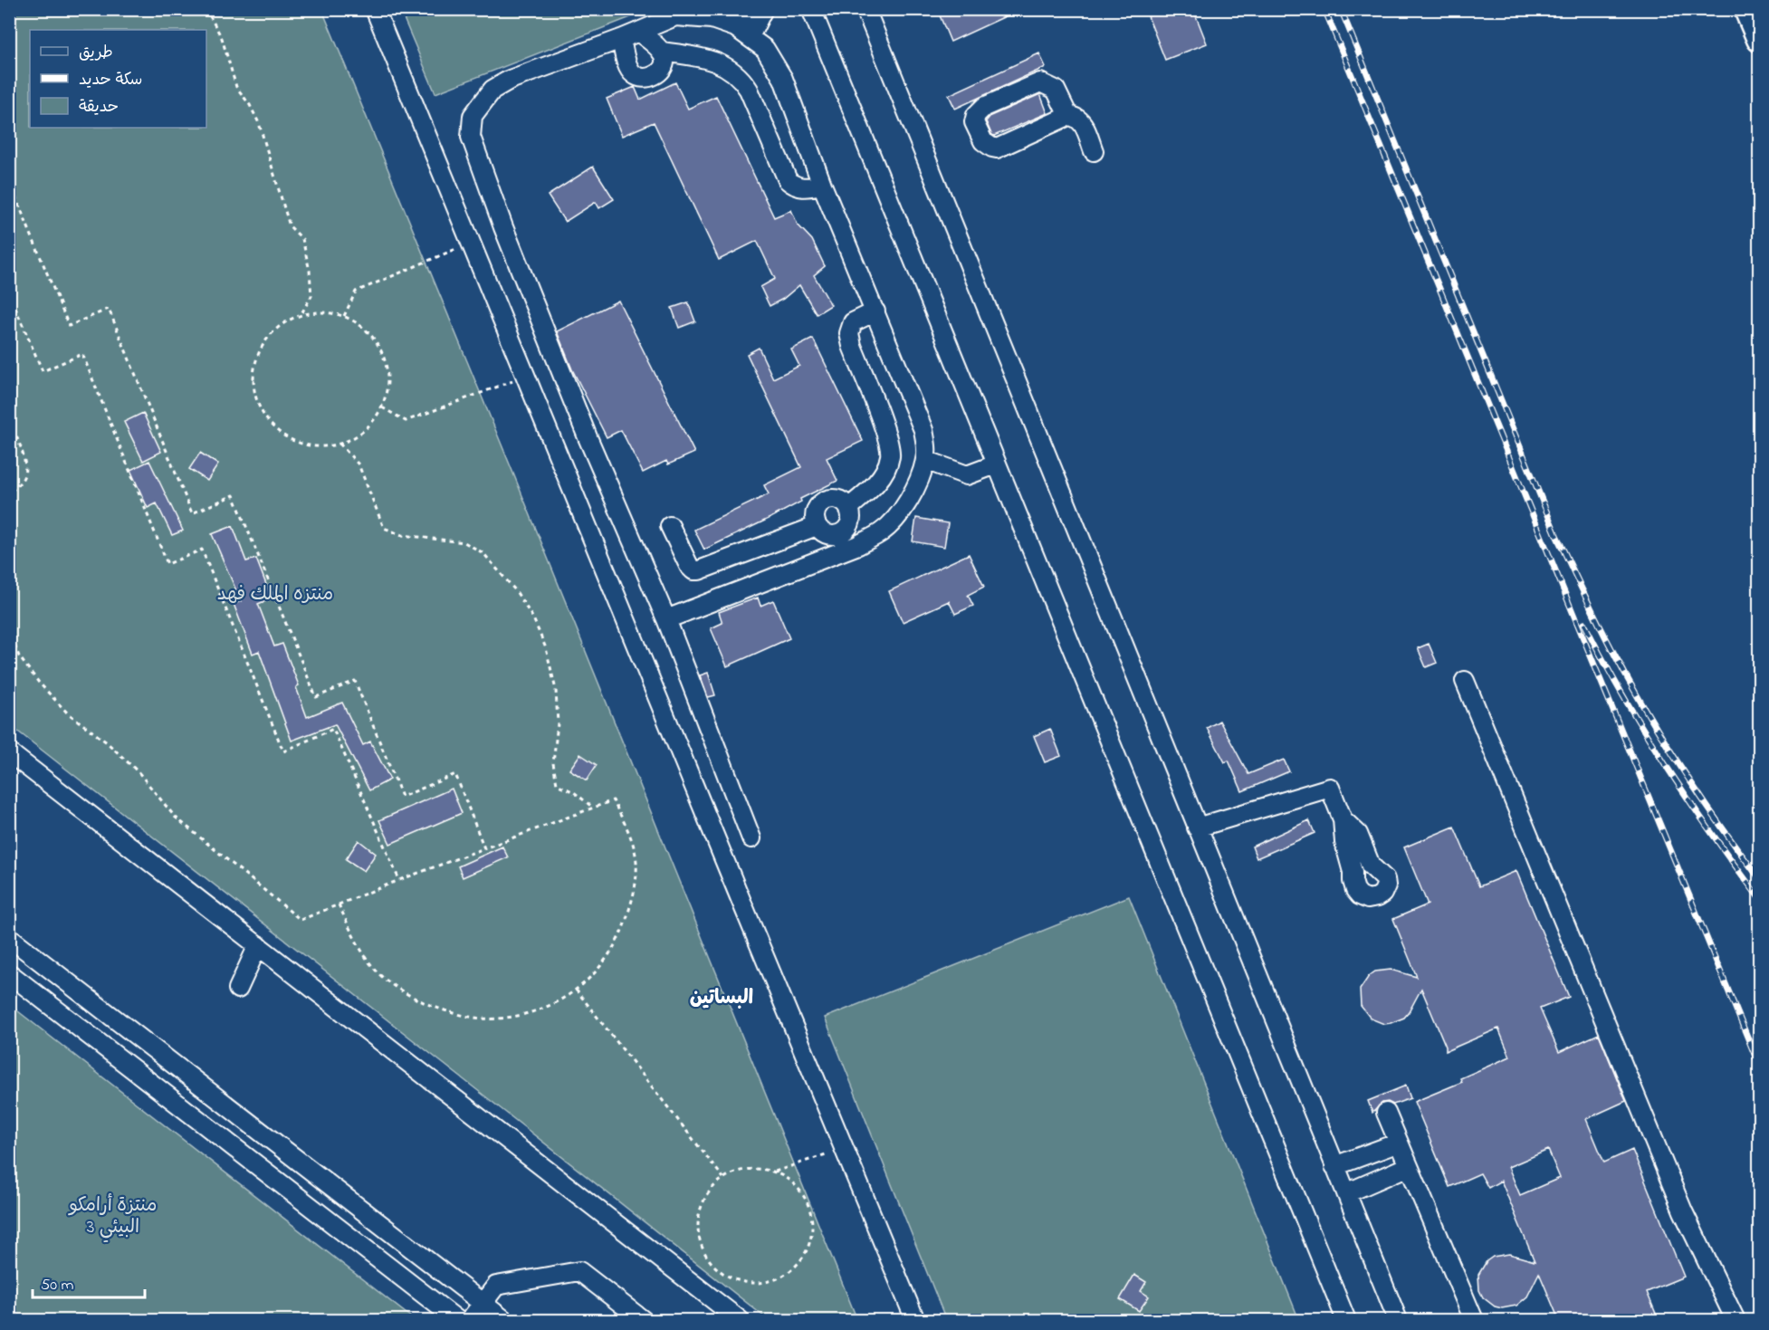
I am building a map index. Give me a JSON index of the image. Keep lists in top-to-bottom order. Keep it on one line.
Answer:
{"districts":["البساتين"],"parks":["منتزه الملك فهد","منتزة أرامكو البيئي 3"],"legend":["طريق","سكة حديد","حديقة"],"scale_bar":"50 m"}
